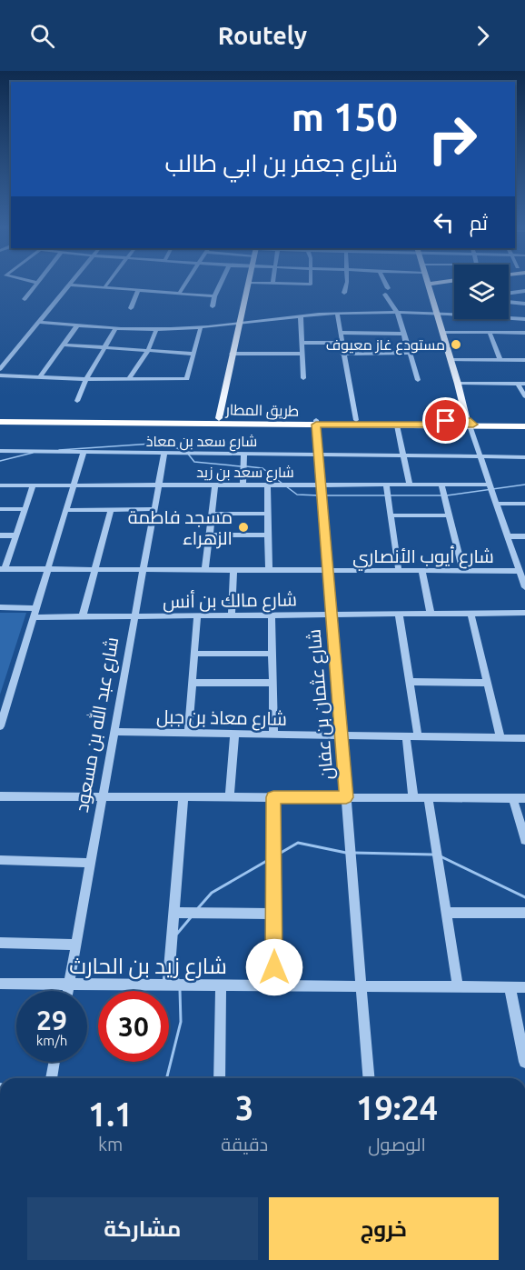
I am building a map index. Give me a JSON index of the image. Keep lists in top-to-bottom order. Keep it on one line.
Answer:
{"streets":{"highway":["طريق المطار"],"street":["شارع سعد بن معاذ","شارع سعد بن زيد","شارع أيوب الأنصاري","شارع مالك بن أنس","شارع عثمان بن عفان","شارع معاذ بن جبل","شارع عبد الله بن مسعود","شارع زيد بن الحارث"]},"crossings":[["طريق المطار","شارع عثمان بن عفان"],["شارع سعد بن معاذ","شارع عثمان بن عفان"],["شارع سعد بن معاذ","شارع عبد الله بن مسعود"],["شارع سعد بن زيد","شارع عثمان بن عفان"],["شارع سعد بن زيد","شارع عبد الله بن مسعود"],["شارع أيوب الأنصاري","شارع عثمان بن عفان"],["شارع أيوب الأنصاري","شارع عبد الله بن مسعود"],["شارع مالك بن أنس","شارع عثمان بن عفان"],["شارع مالك بن أنس","شارع عبد الله بن مسعود"],["شارع عثمان بن عفان","شارع معاذ بن جبل"],["شارع عثمان بن عفان","شارع زيد بن الحارث"],["شارع معاذ بن جبل","شارع عبد الله بن مسعود"],["شارع عبد الله بن مسعود","شارع زيد بن الحارث"]],"places":["مستودع غاز معيوف","مسجد فاطمة الزهراء"],"page":{"header":"Routely","turn":["150 m","شارع جعفر بن ابي طالب"],"then":"ثم","speed":"29 km/h","limit":"30","eta":["19:24","الوصول","3","دقيقة","1.1","km"],"buttons":["خروج","مشاركة"]}}
